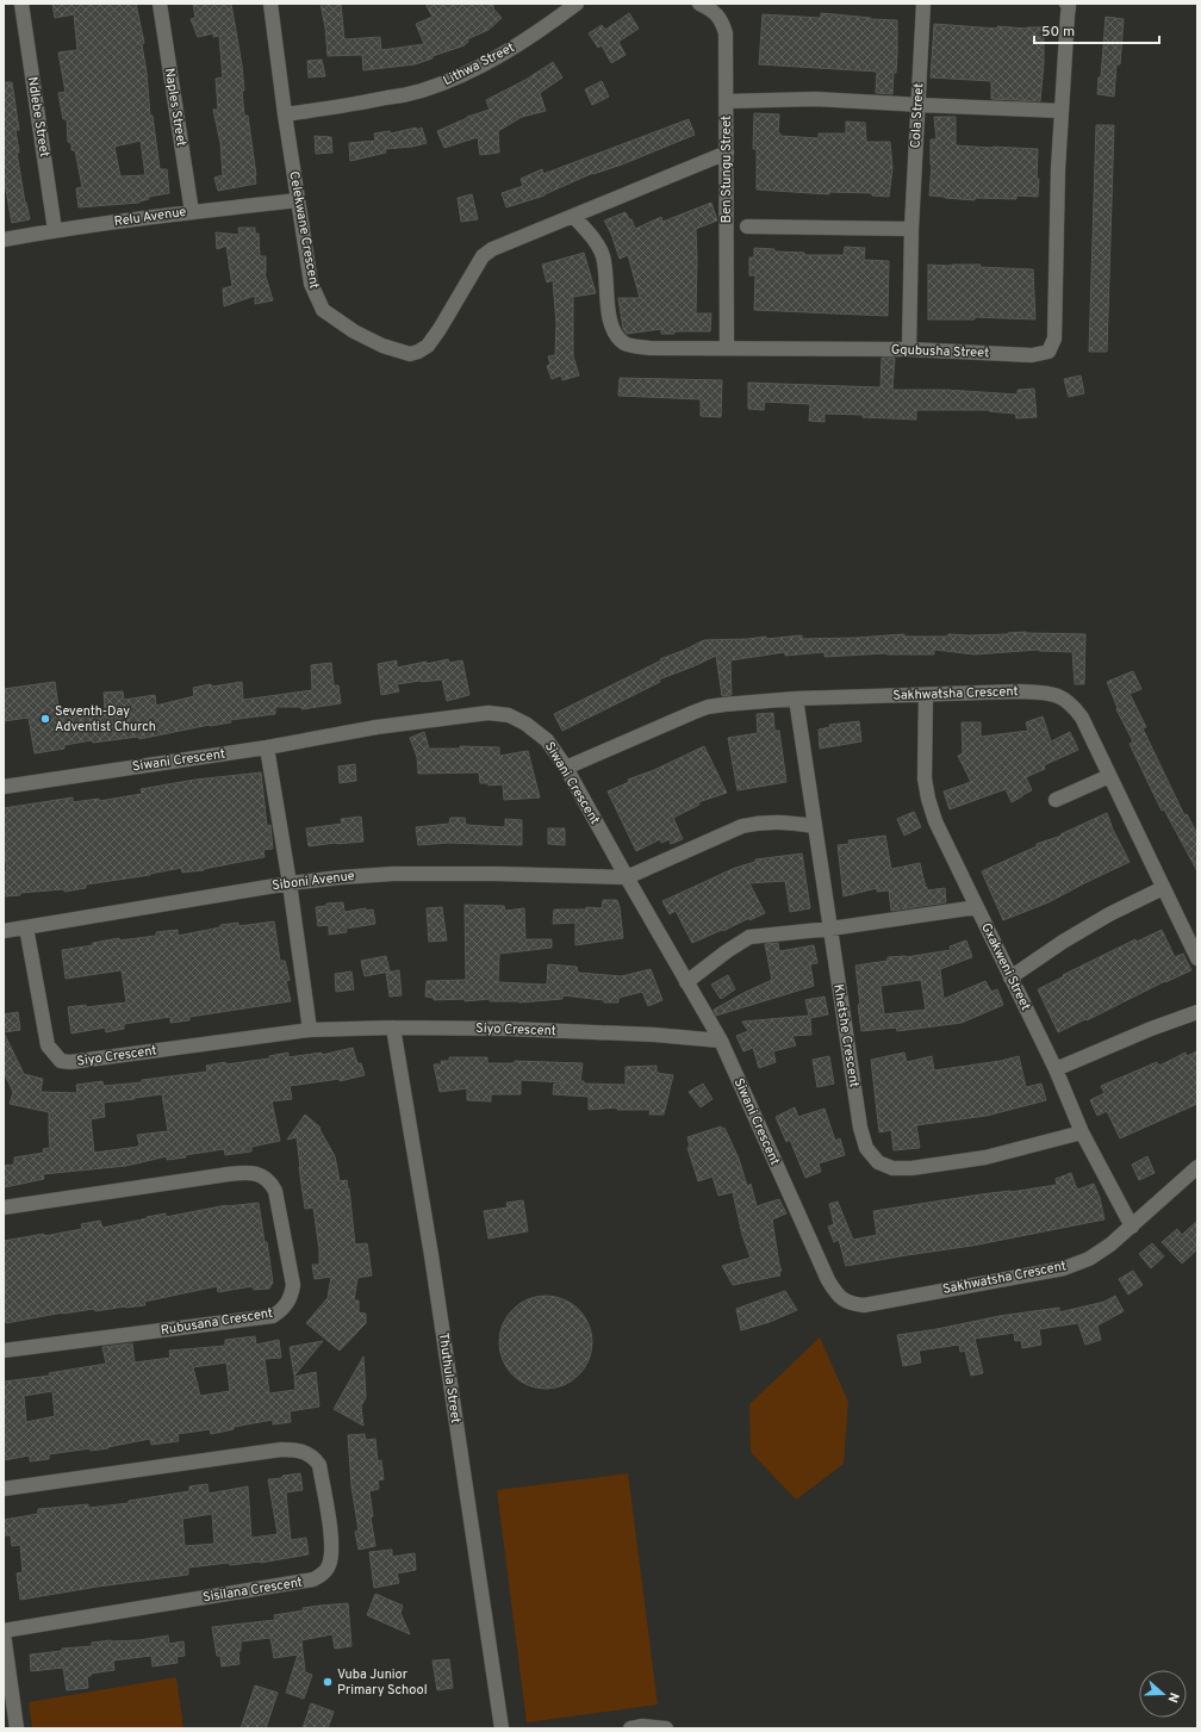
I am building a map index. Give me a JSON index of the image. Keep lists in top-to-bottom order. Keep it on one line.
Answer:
{"streets":{"street":["Lithwa Street","Naples Street","Cola Street","Ndlebe Street","Ben Stungu Street","Relu Avenue","Celekwane Crescent","Gqubusha Street","Sakhwatsha Crescent","Siwani Crescent","Siboni Avenue","Gxakweni Street","Siyo Crescent","Khetshe Crescent","Rubusana Crescent","Thuthula Street","Sisilana Crescent"]},"crossings":[["Lithwa Street","Celekwane Crescent"],["Naples Street","Relu Avenue"],["Cola Street","Gqubusha Street"],["Ndlebe Street","Relu Avenue"],["Ben Stungu Street","Celekwane Crescent"],["Ben Stungu Street","Gqubusha Street"],["Relu Avenue","Celekwane Crescent"],["Celekwane Crescent","Gqubusha Street"],["Sakhwatsha Crescent","Siwani Crescent"],["Sakhwatsha Crescent","Gxakweni Street"],["Sakhwatsha Crescent","Khetshe Crescent"],["Siwani Crescent","Siboni Avenue"],["Siwani Crescent","Siyo Crescent"],["Siboni Avenue","Siyo Crescent"],["Gxakweni Street","Khetshe Crescent"],["Siyo Crescent","Thuthula Street"]],"places":["Seventh-Day Adventist Church","Vuba Junior Primary School"],"scale_bar":"50 m","north":"right"}
